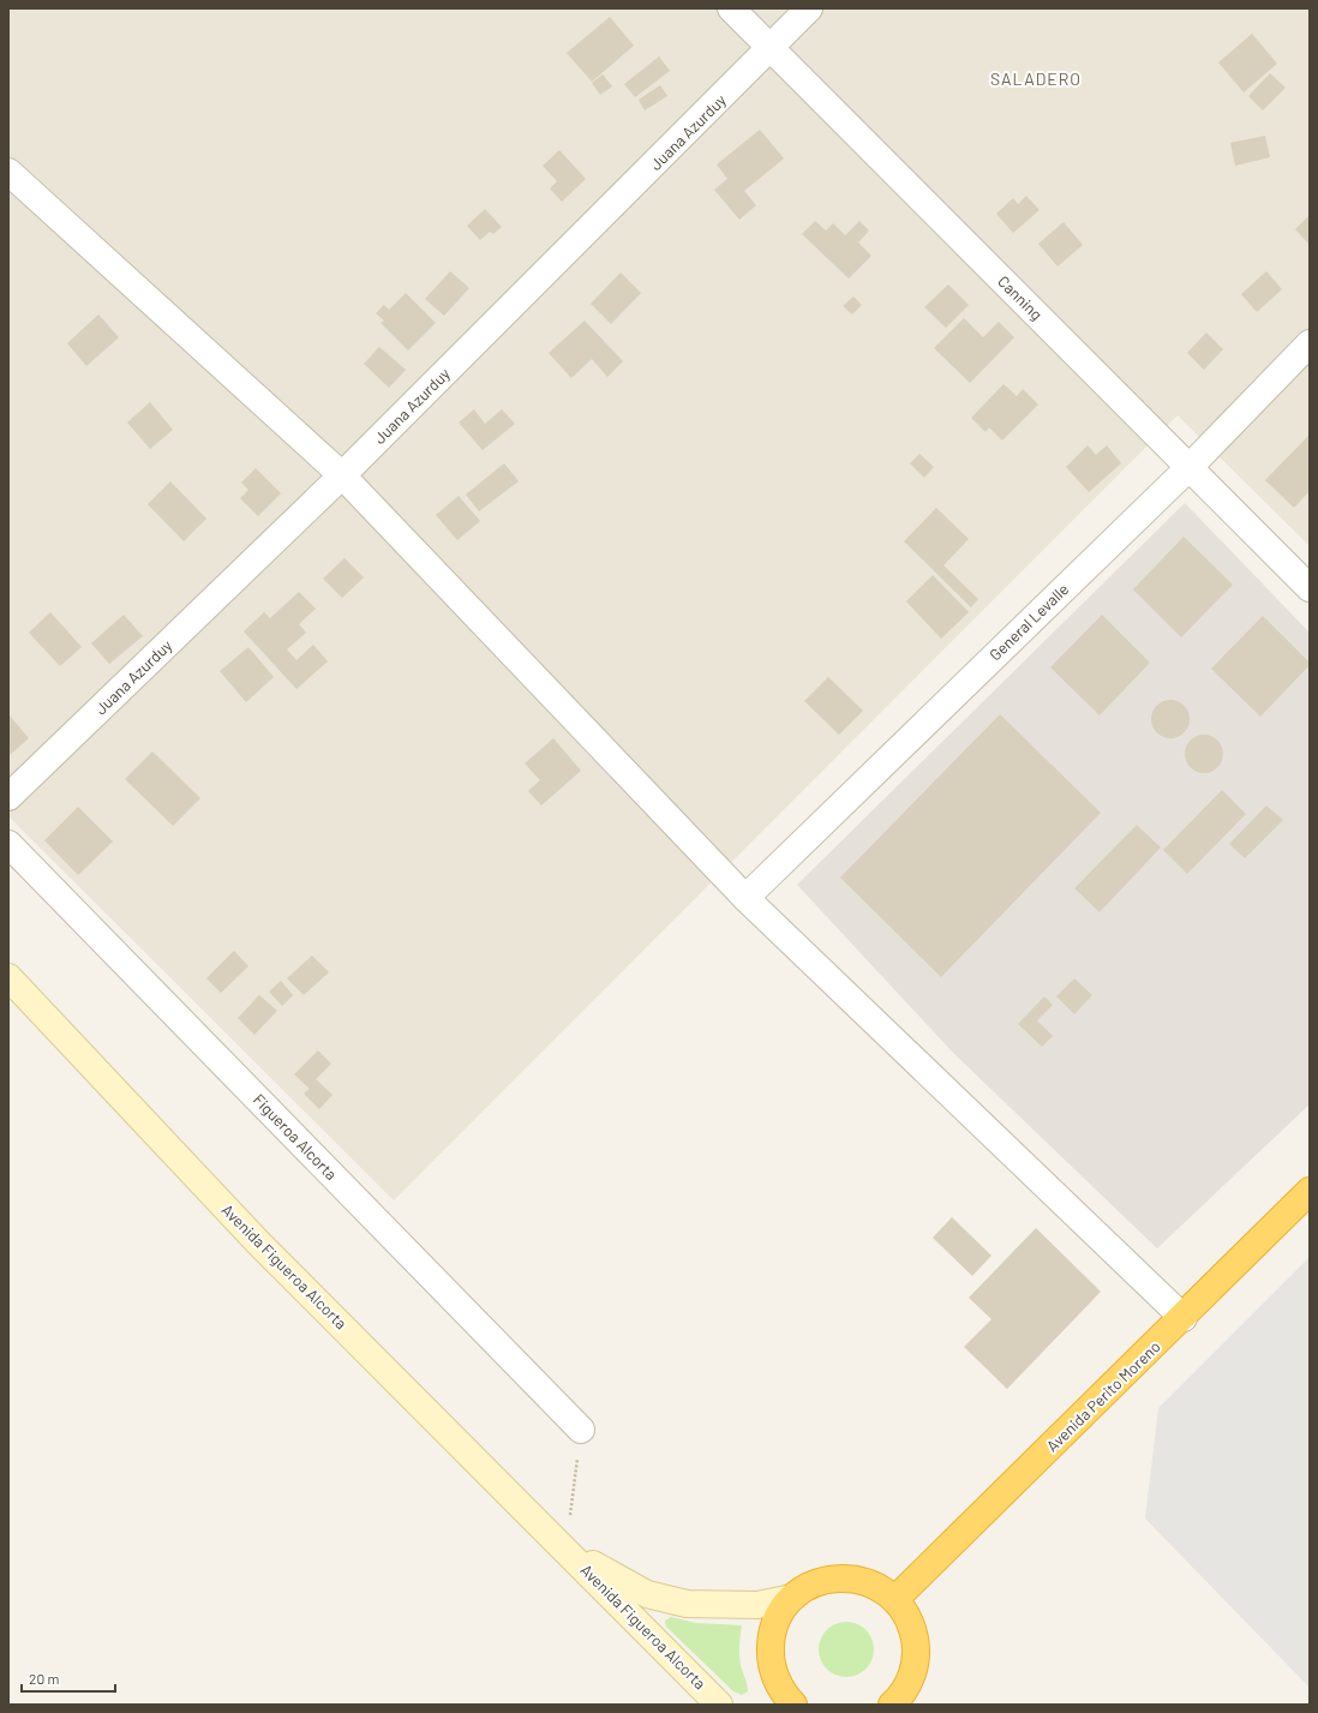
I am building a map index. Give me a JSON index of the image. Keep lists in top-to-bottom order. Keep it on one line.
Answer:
{"streets":{"highway":["Avenida Perito Moreno"],"main road":["Avenida Figueroa Alcorta"],"street":["Juana Azurduy","Canning","General Levalle","Figueroa Alcorta"]},"crossings":[["Juana Azurduy","Canning"],["Canning","General Levalle"]],"districts":["SALADERO"],"scale_bar":"20 m"}
